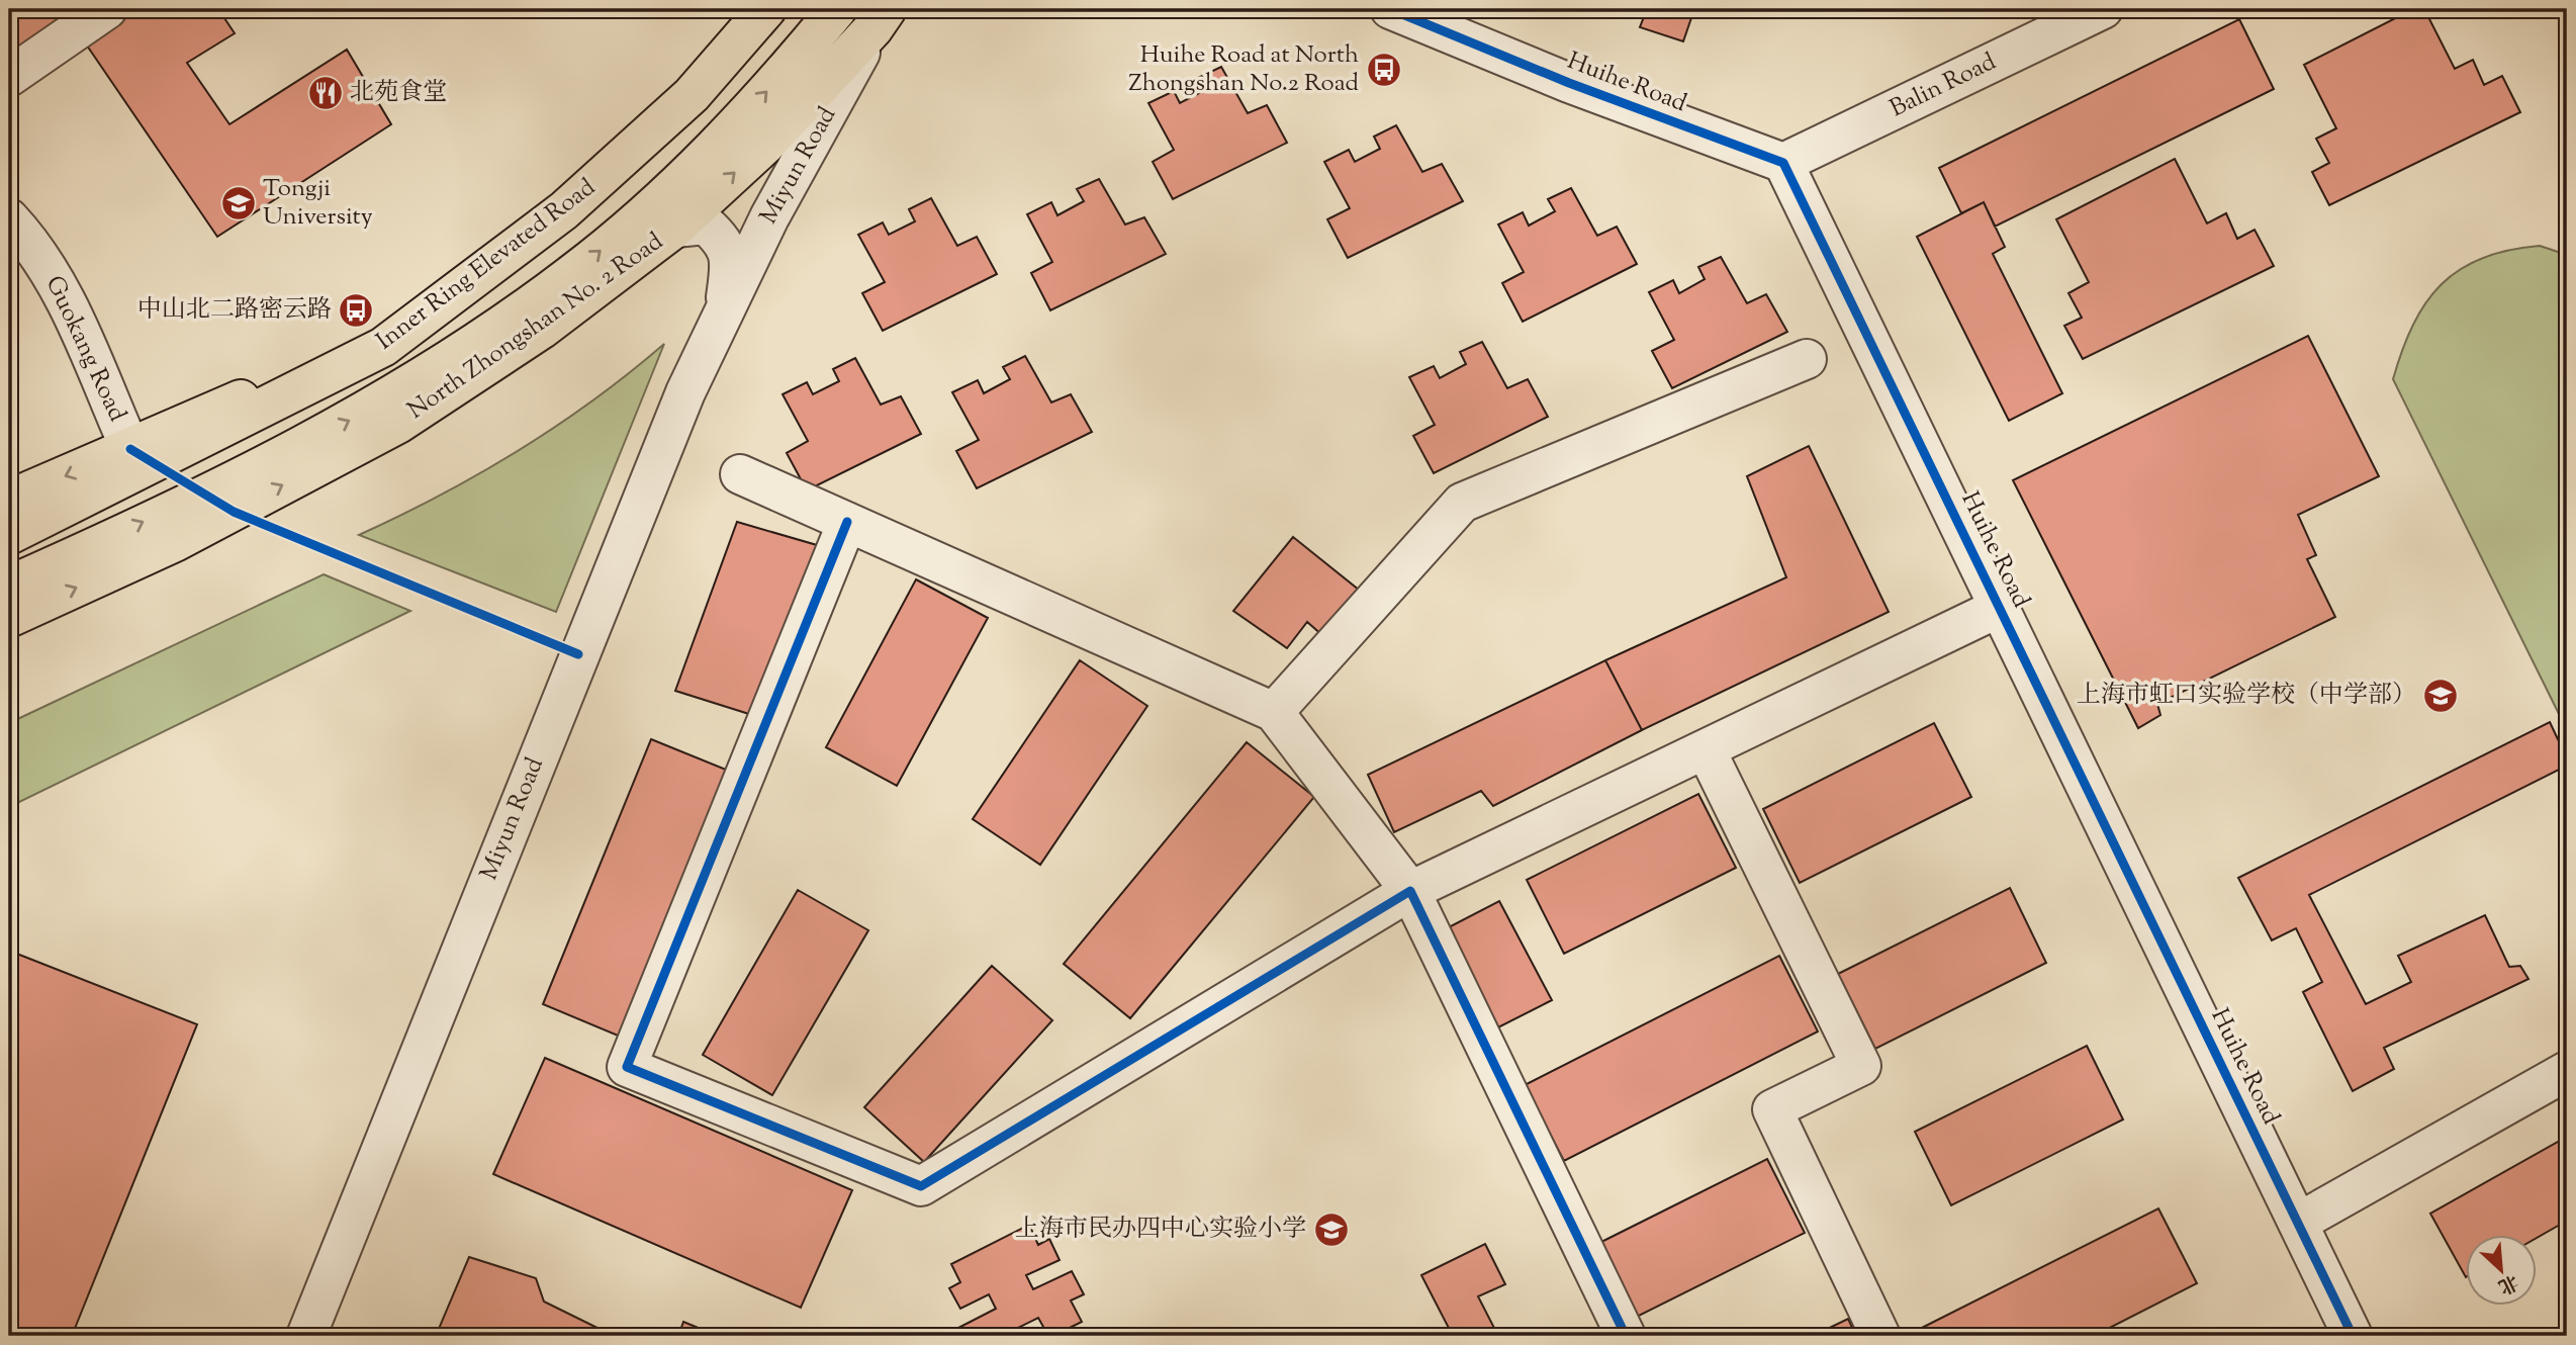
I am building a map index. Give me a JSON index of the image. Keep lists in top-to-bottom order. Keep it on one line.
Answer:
{"streets":{"main road":["Inner Ring Elevated Road","North Zhongshan No. 2 Road"],"street":["Huihe Road","Balin Road","Miyun Road","Guokang Road"]},"crossings":[["Huihe Road","Balin Road"],["Miyun Road","North Zhongshan No. 2 Road"]],"places":{"bus stop":["Huihe Road at North Zhongshan No.2 Road","中山北二路密云路"],"restaurant":["北苑食堂"],"school or university":["Tongji University","上海市虹口实验学校（中学部）","上海市民办四中心实验小学"]},"north":"bottom right"}
